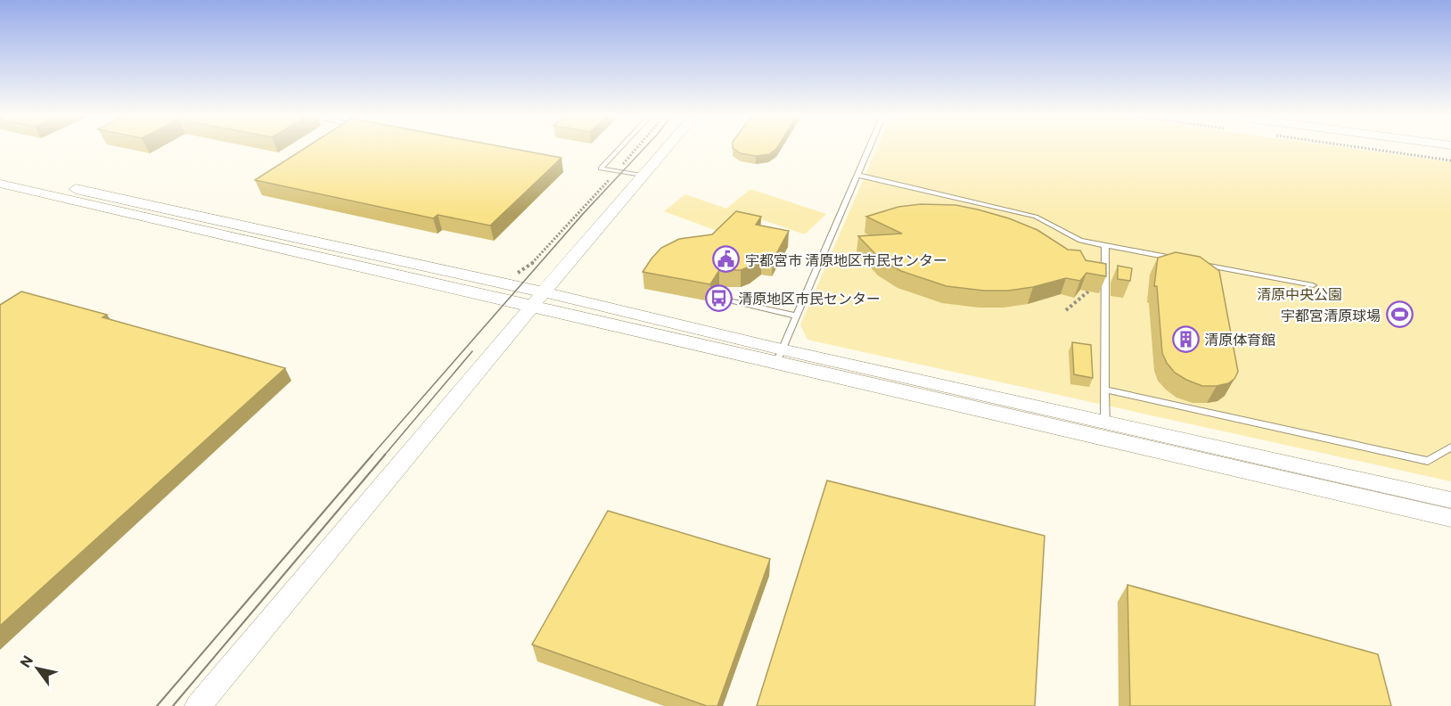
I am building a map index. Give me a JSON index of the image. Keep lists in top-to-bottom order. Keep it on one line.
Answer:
{"parks":["清原中央公園"],"places":{"public building":["宇都宮市 清原地区市民センター"],"bus stop":["清原地区市民センター"],"sports":["宇都宮清原球場"],"building":["清原体育館"]},"north":"top left"}
